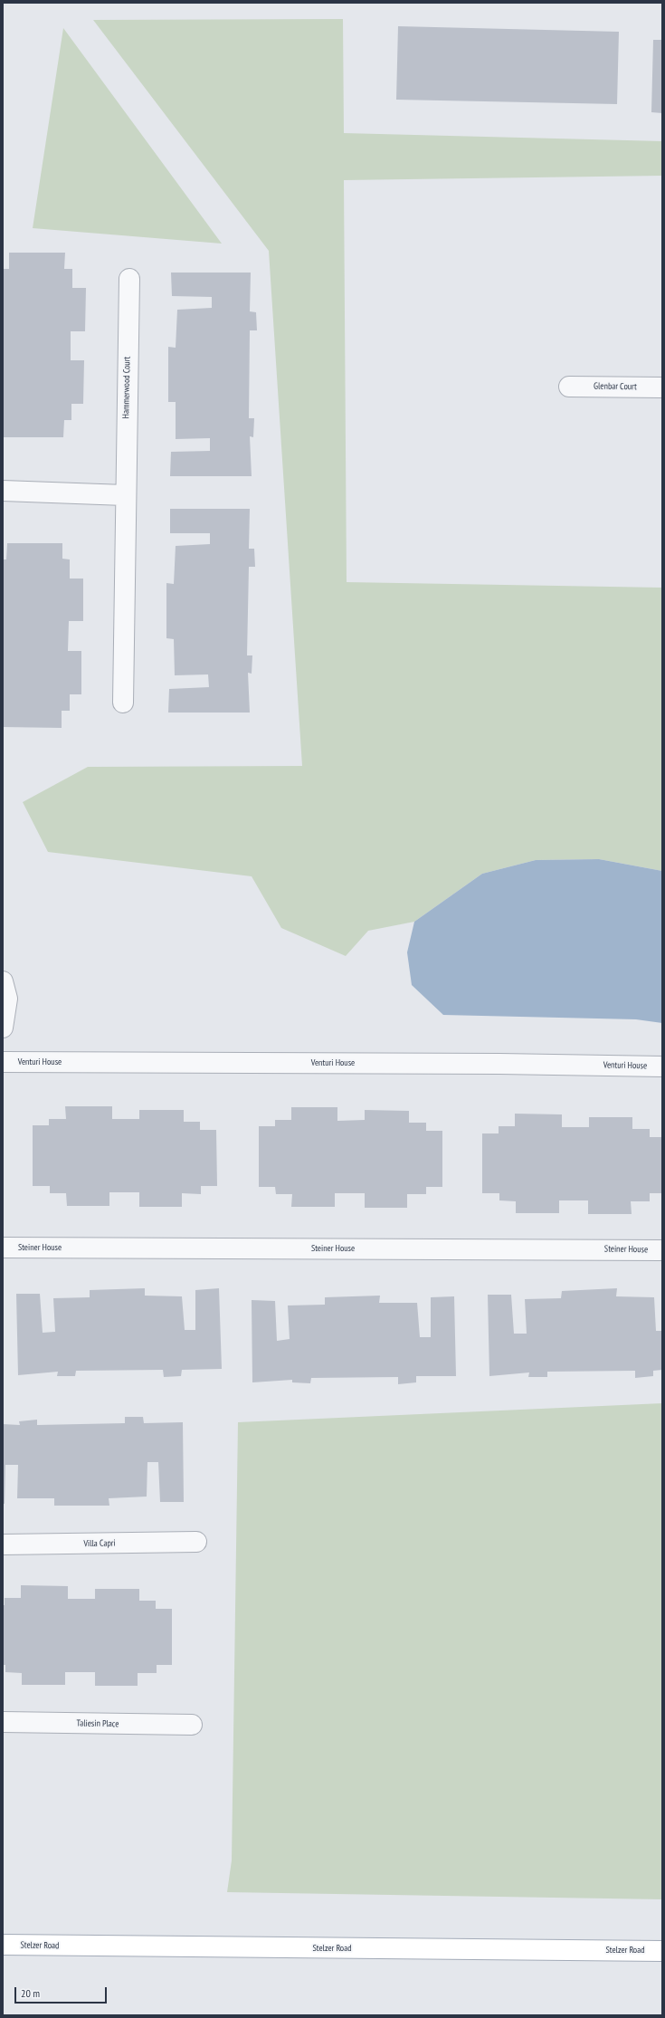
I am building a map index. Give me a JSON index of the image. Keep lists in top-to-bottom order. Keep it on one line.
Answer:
{"streets":{"main road":["Stelzer Road"],"street":["Glenbar Court","Hammerwood Court","Venturi House","Steiner House","Villa Capri","Taliesin Place"]},"scale_bar":"20 m"}
